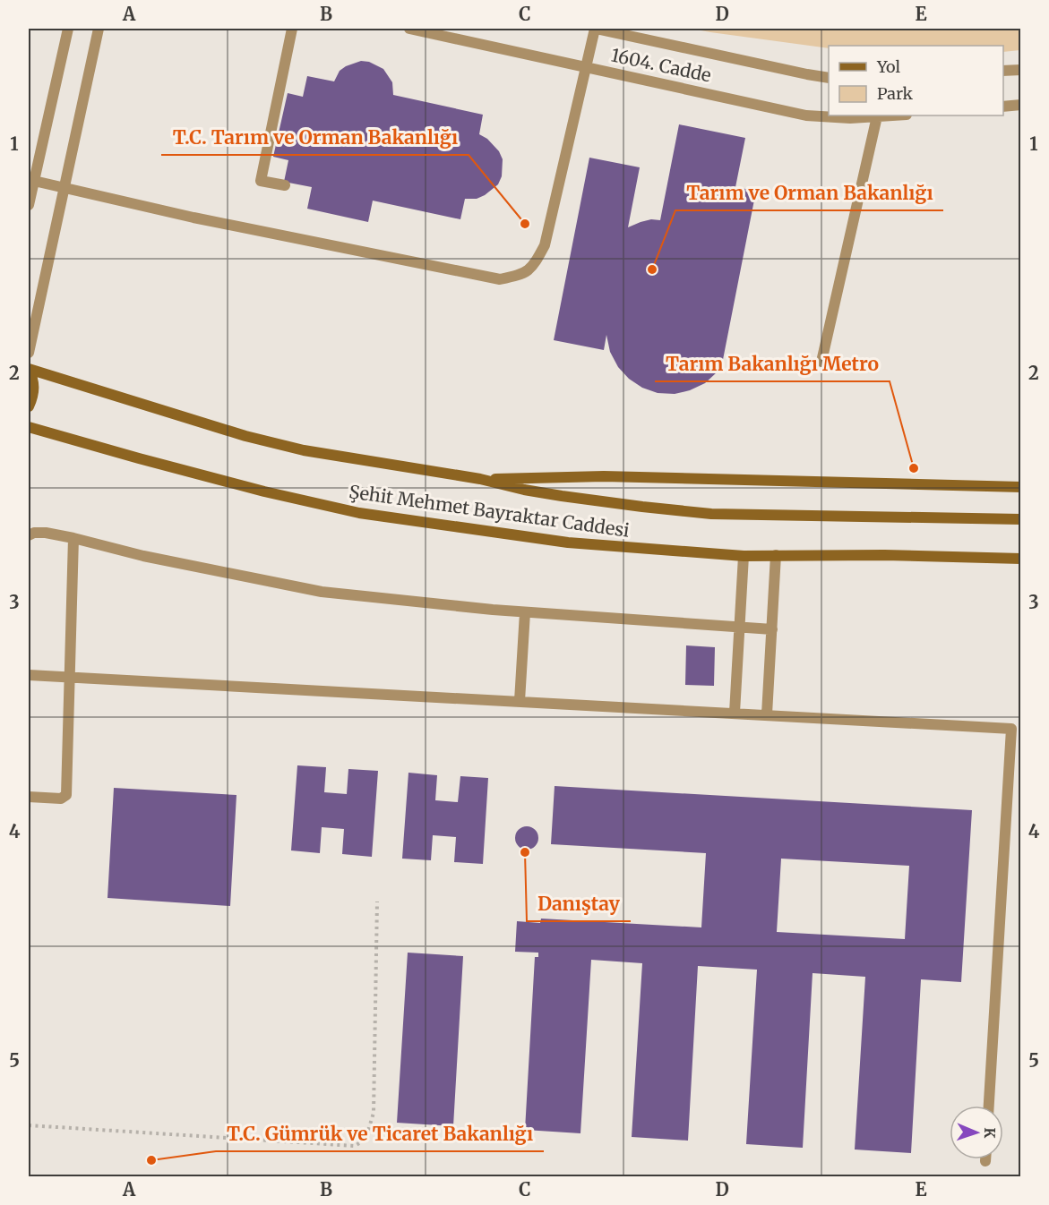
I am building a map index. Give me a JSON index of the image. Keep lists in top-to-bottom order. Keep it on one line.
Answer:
{"streets":{"main road":["Şehit Mehmet Bayraktar Caddesi"],"lane":["1604. Cadde"]},"places":["T.C. Tarım ve Orman Bakanlığı","Tarım ve Orman Bakanlığı","Tarım Bakanlığı Metro","Danıştay","T.C. Gümrük ve Ticaret Bakanlığı"],"legend":["Yol","Park"],"north":"right","grid":{"columns":["A","B","C","D","E"],"rows":["1","2","3","4","5"]}}
